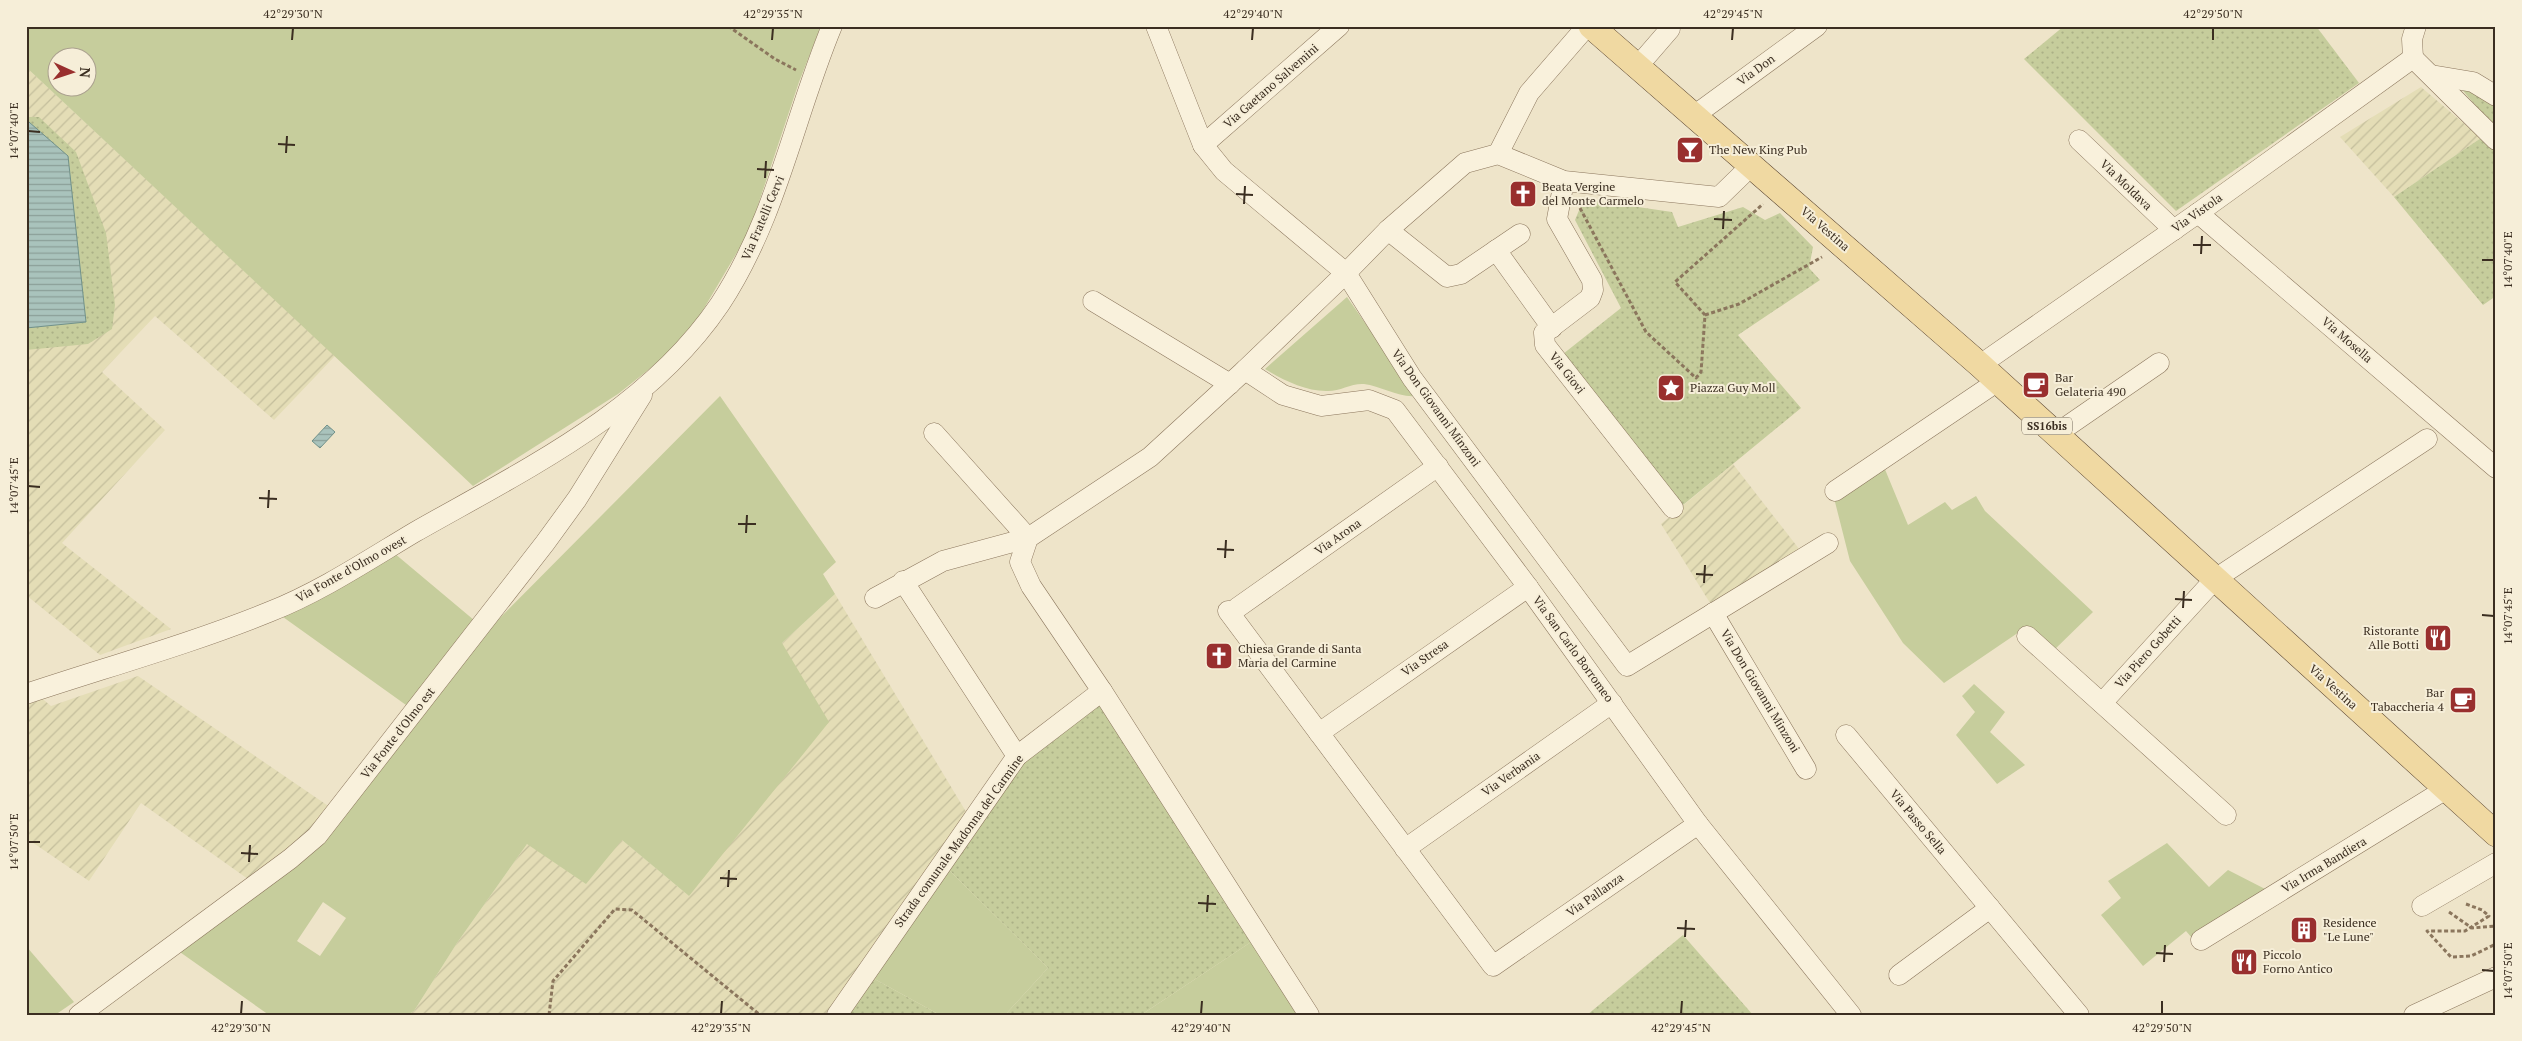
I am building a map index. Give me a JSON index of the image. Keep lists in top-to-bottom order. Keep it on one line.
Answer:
{"streets":{"main road":["Via Vestina","SS16bis"],"street":["Via Don","Via Gaetano Salvemini","Via Moldava","Via Vistola","Via Fratelli Cervi","Via Mosella","Via Giovi","Via Don Giovanni Minzoni","Via Arona","Via Fonte d'Olmo ovest","Via San Carlo Borromeo","Via Piero Gobetti","Via Stresa","Via Fonte d'Olmo est","Via Verbania","Via Passo Sella","Strada comunale Madonna del Carmine","Via Irma Bandiera","Via Pallanza"]},"crossings":[["Via Don","Via Vestina"],["Via Gaetano Salvemini","Via Don Giovanni Minzoni"],["Via Moldava","Via Vistola"],["Via Vistola","Via Vestina"],["Via Vistola","Via Mosella"],["Via Fratelli Cervi","Via Fonte d'Olmo ovest"],["Via Fratelli Cervi","Via Fonte d'Olmo est"],["Via Vestina","Via Piero Gobetti"],["Via Vestina","Via Irma Bandiera"],["Via Arona","Via San Carlo Borromeo"],["Via Arona","Via Stresa"],["Via Fonte d'Olmo ovest","Via Fonte d'Olmo est"],["Via San Carlo Borromeo","Via Stresa"],["Via San Carlo Borromeo","Via Verbania"],["Via San Carlo Borromeo","Via Pallanza"],["Via Verbania","Via Pallanza"]],"places":{"bar":["The New King Pub"],"church":["Beata Vergine del Monte Carmelo","Chiesa Grande di Santa Maria del Carmine"],"cafe":["Bar Gelateria 490","Bar Tabaccheria 4"],"place":["Piazza Guy Moll"],"restaurant":["Ristorante Alle Botti","Piccolo Forno Antico"],"building":["Residence \"Le Lune\""]},"north":"right","coordinates":["42°29'30\"N","42°29'35\"N","42°29'40\"N","42°29'45\"N","42°29'50\"N","14°07'40\"E","14°07'45\"E","14°07'50\"E"]}
